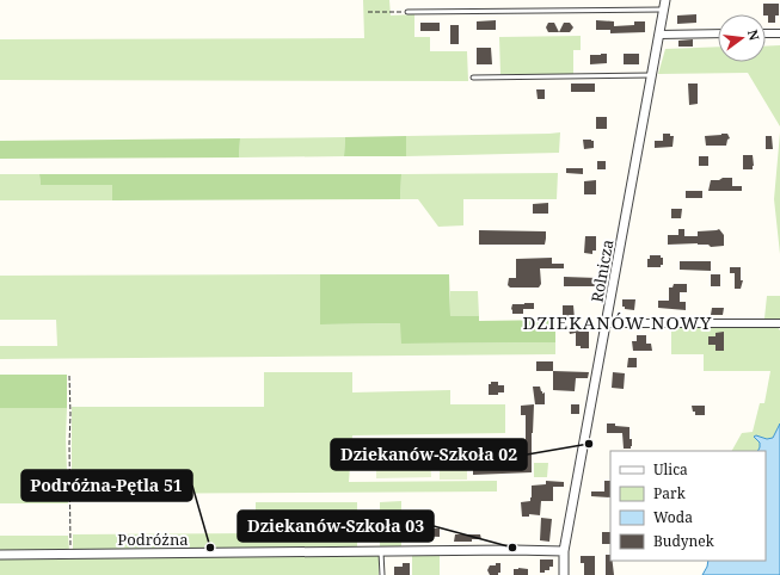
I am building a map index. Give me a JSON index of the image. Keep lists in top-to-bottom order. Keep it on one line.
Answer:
{"streets":{"street":["Rolnicza","Podróżna"]},"crossings":[["Rolnicza","Podróżna"]],"districts":["DZIEKANÓW NOWY"],"places":["Dziekanów-Szkoła 02","Podróżna-Pętla 51","Dziekanów-Szkoła 03"],"legend":["Ulica","Park","Woda","Budynek"],"north":"right"}
